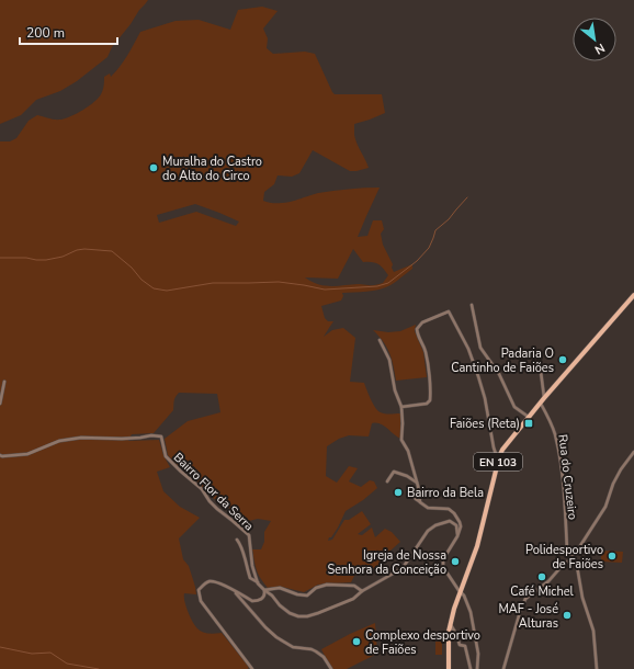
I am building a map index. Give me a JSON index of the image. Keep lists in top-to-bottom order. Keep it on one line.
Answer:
{"streets":{"main road":["EN 103"],"street":["Rua do Cruzeiro","Bairro Flor da Serra"]},"crossings":[["EN 103","Rua do Cruzeiro"]],"places":{"other":["Muralha do Castro do Alto do Circo","Padaria O Cantinho de Faiões","Bairro da Bela","Polidesportivo de Faiões","Igreja de Nossa Senhora da Conceição","Café Michel","MAF - José Alturas","Complexo desportivo de Faiões"],"transit":["Faiões (Reta)"]},"scale_bar":"200 m","north":"bottom right"}
